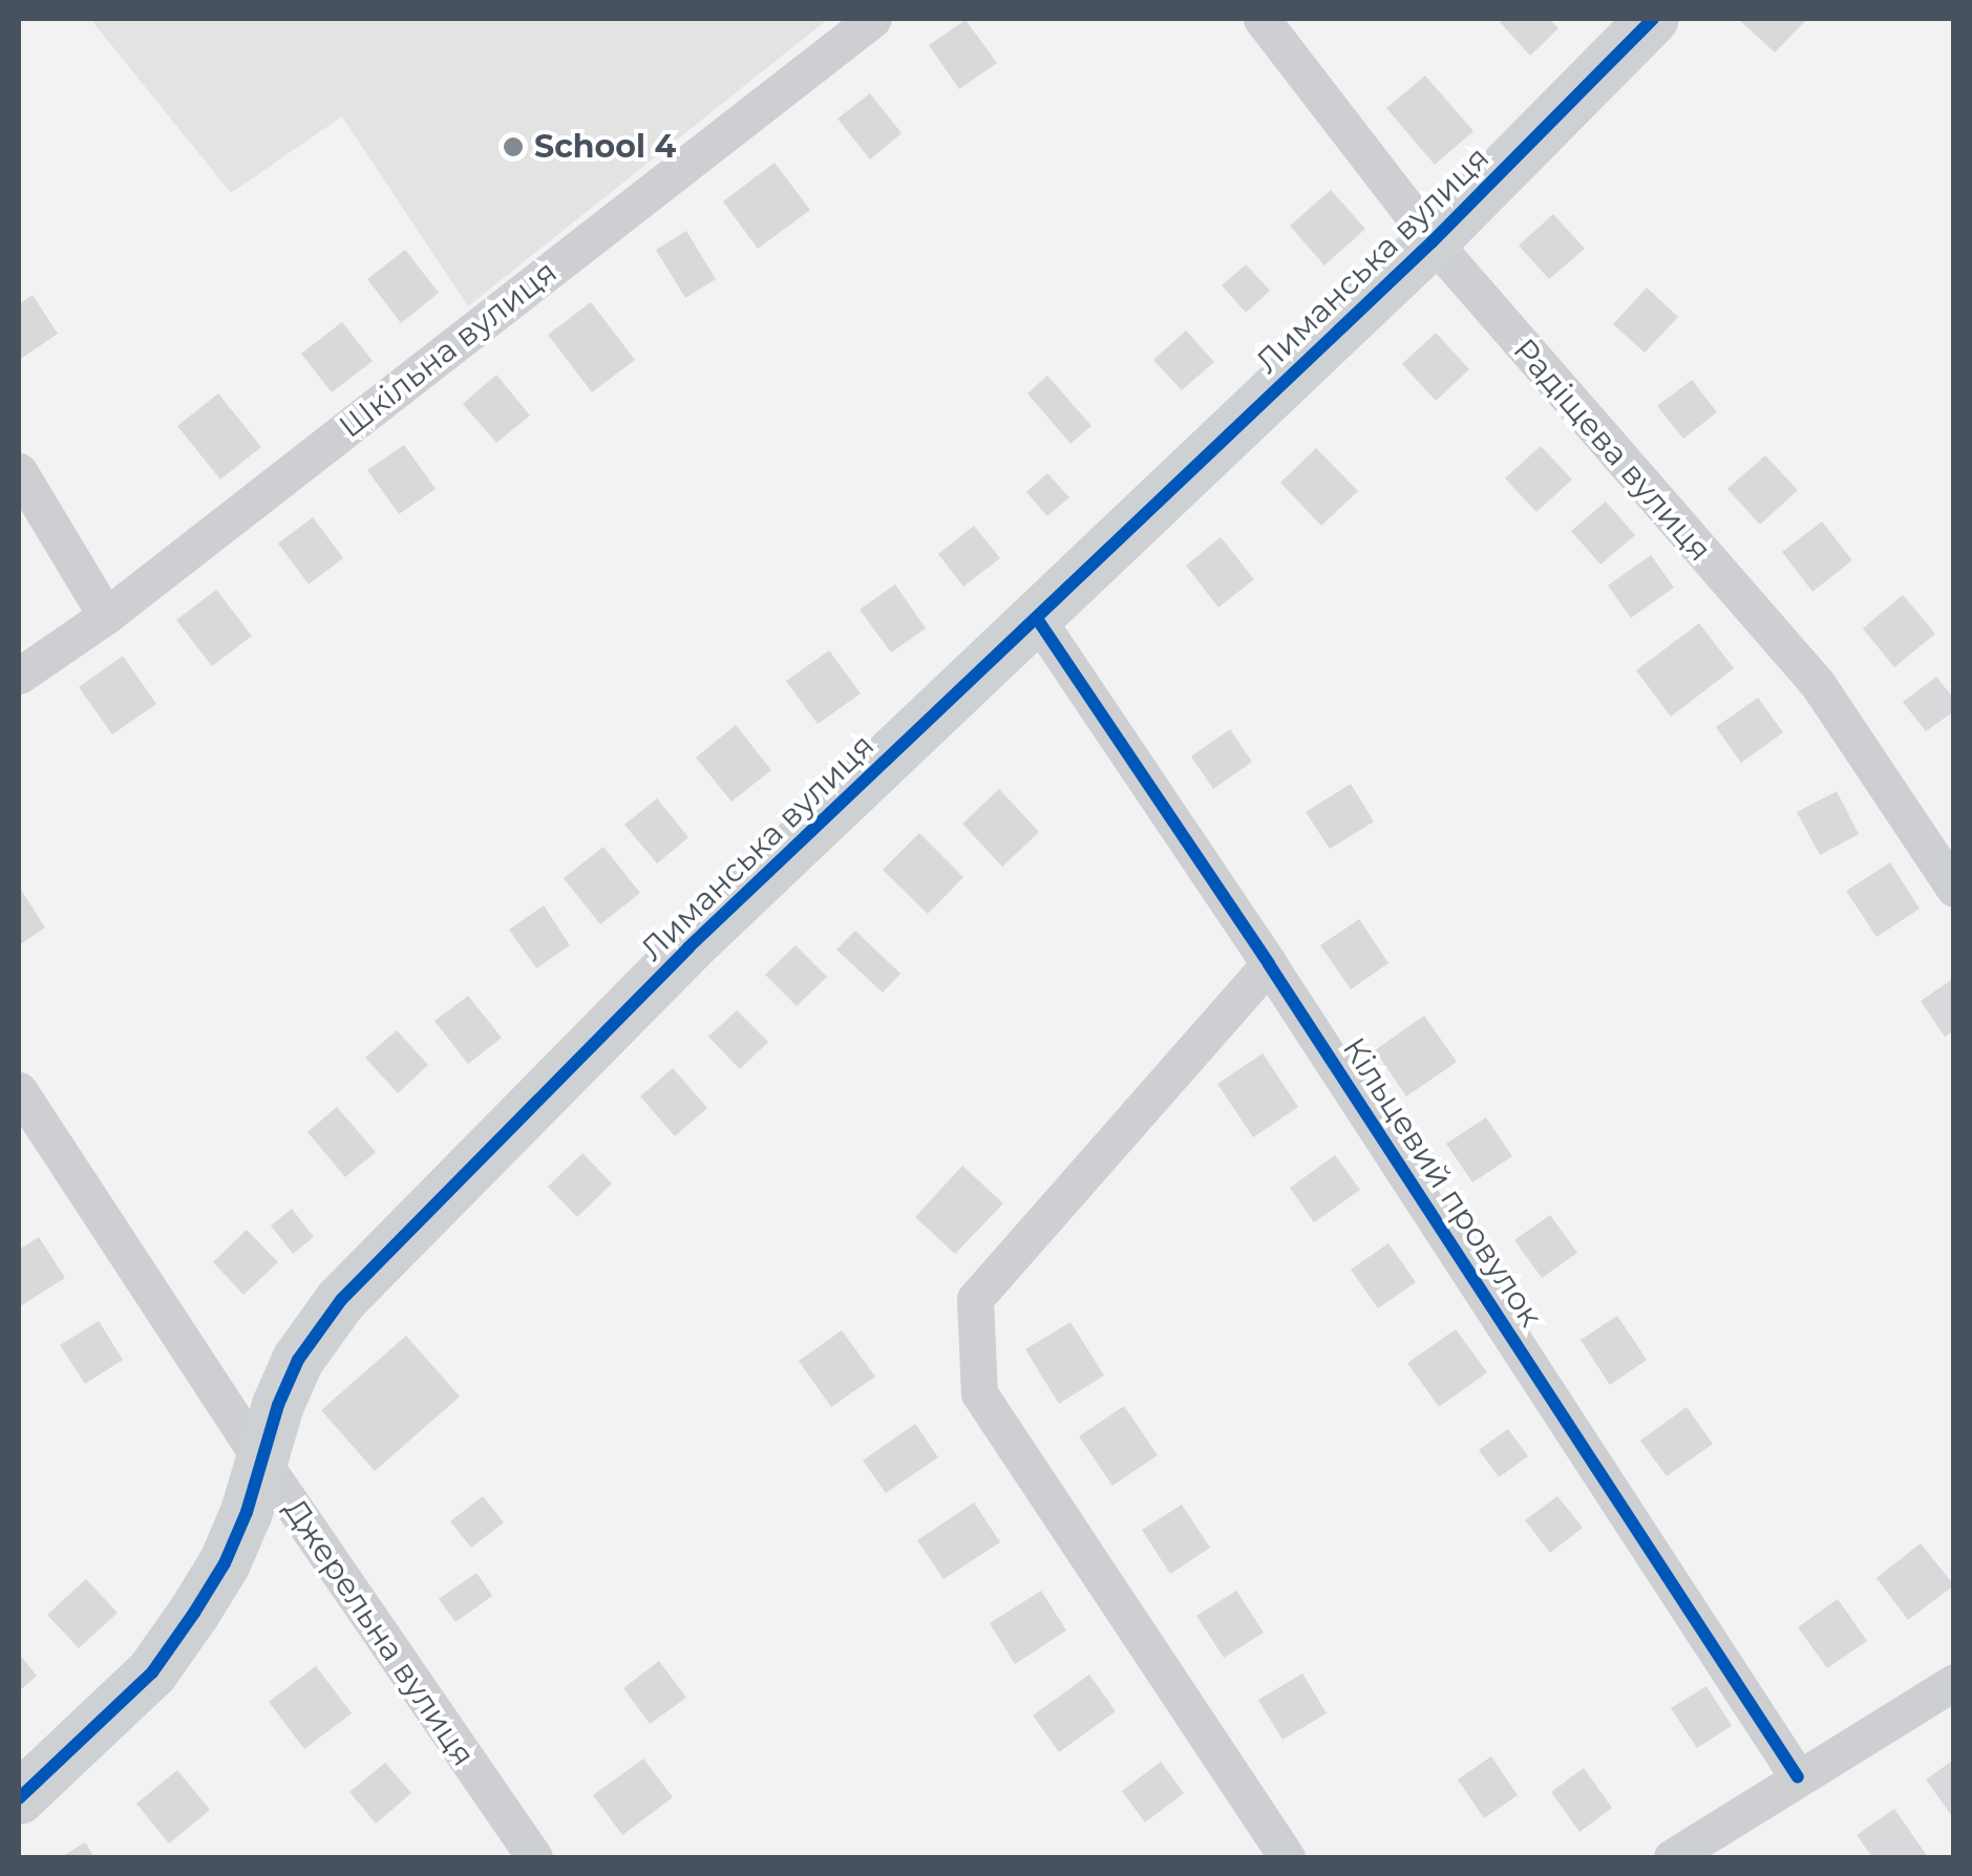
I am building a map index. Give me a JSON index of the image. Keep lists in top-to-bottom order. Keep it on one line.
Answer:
{"streets":{"street":["Лиманська вулиця","Шкільна вулиця","Радіщева вулиця","Кільцевий провулок","Джерельна вулиця"]},"crossings":[["Лиманська вулиця","Радіщева вулиця"],["Лиманська вулиця","Кільцевий провулок"],["Лиманська вулиця","Джерельна вулиця"]],"places":["School 4"]}
